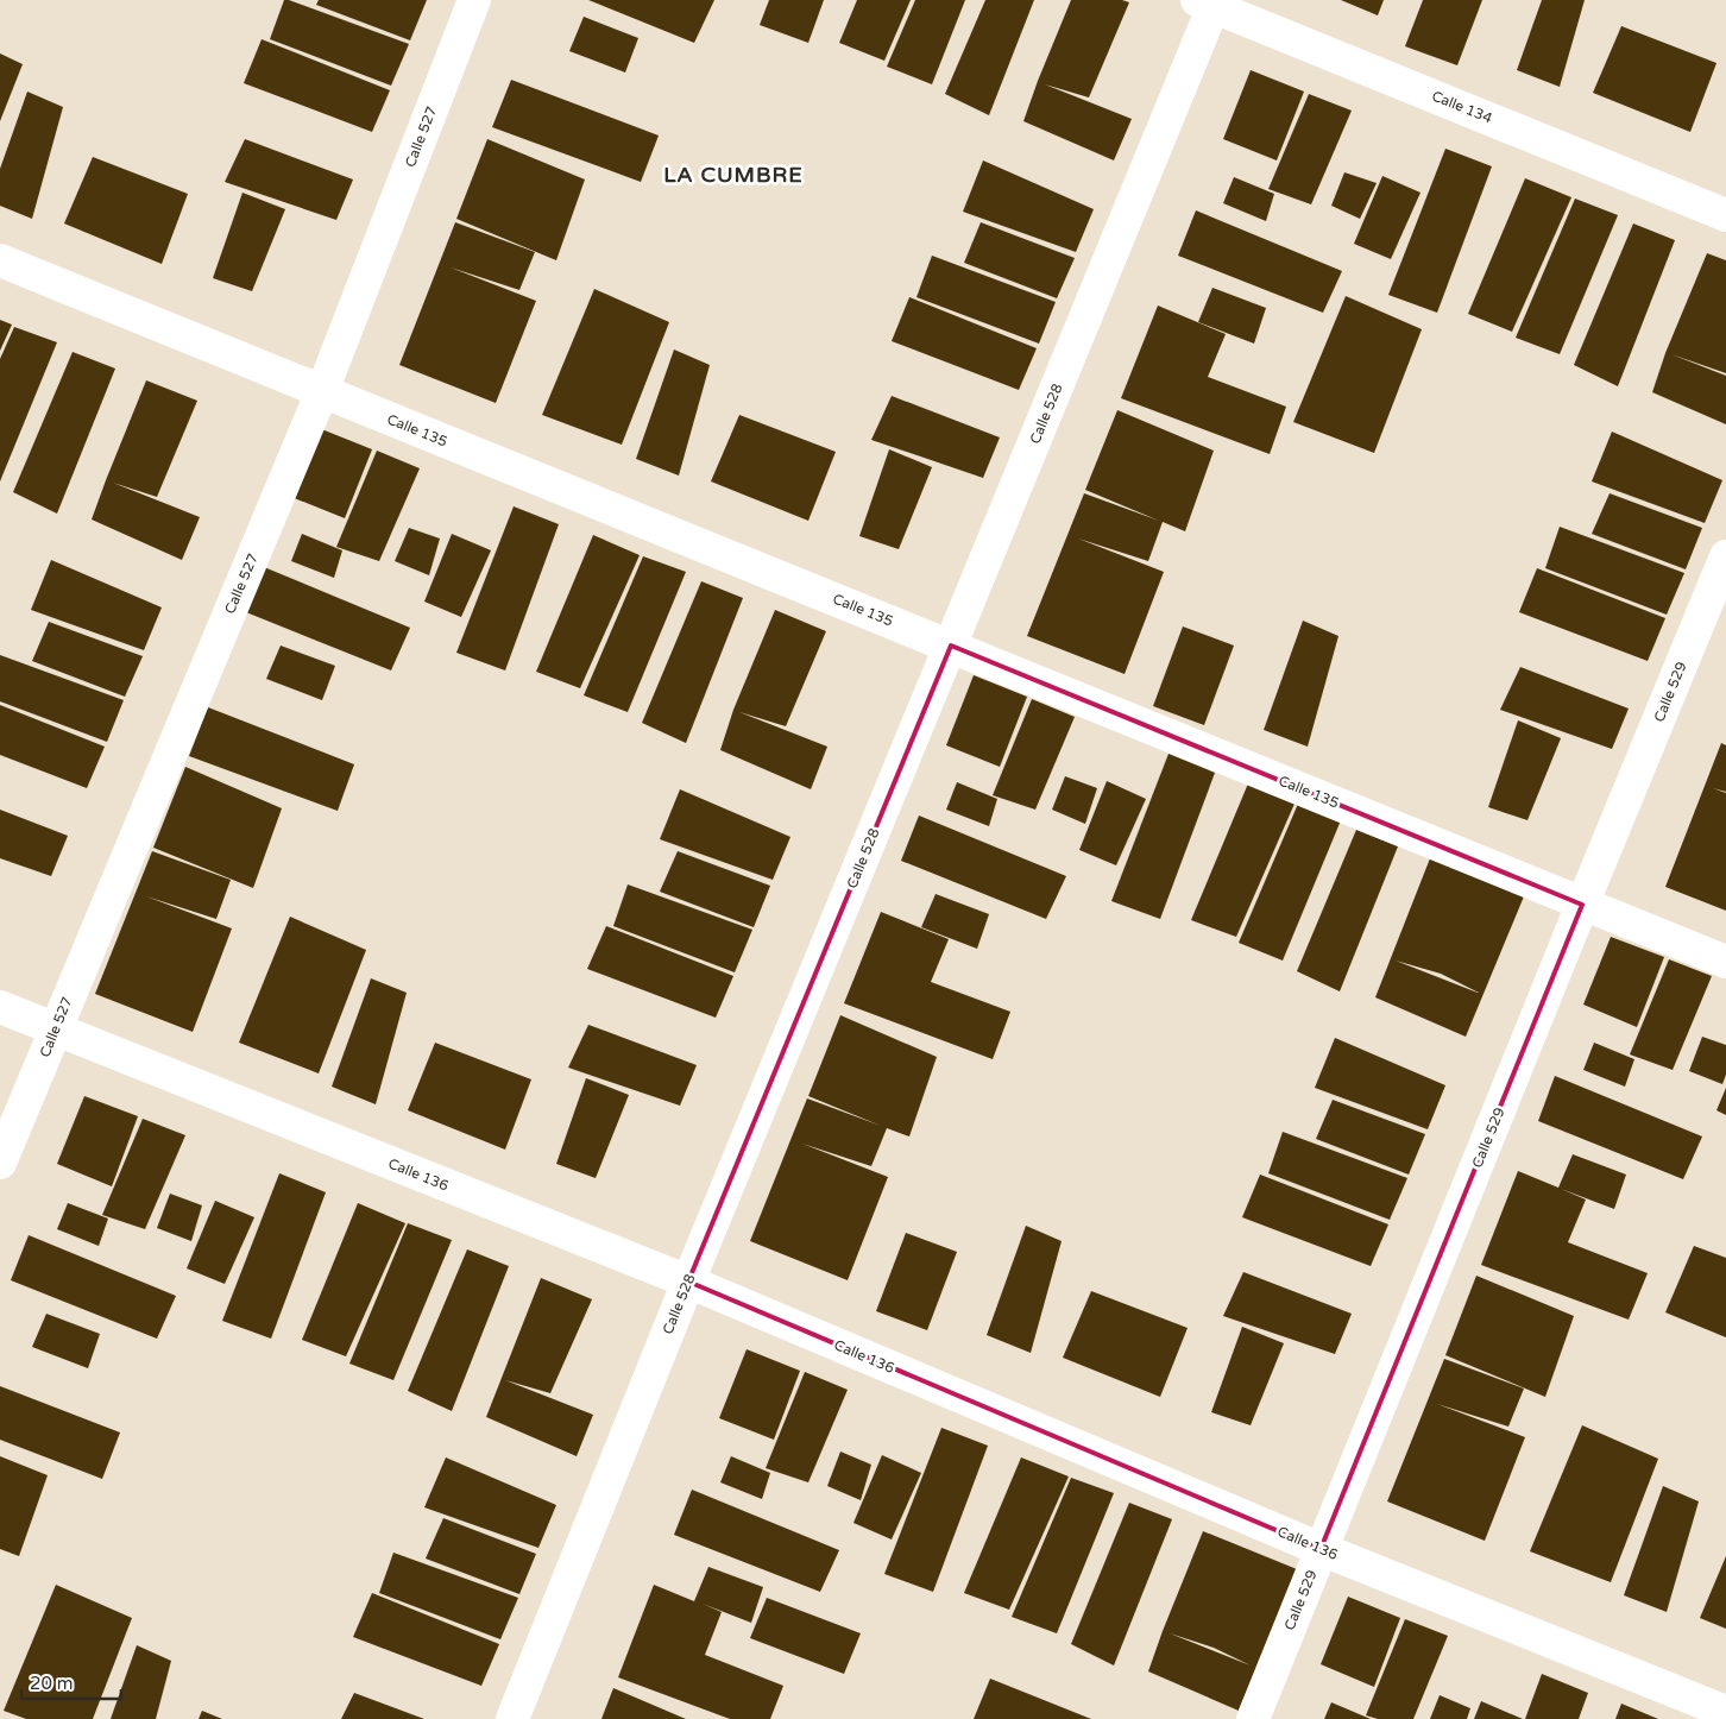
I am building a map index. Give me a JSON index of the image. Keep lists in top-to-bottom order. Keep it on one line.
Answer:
{"streets":{"street":["Calle 134","Calle 527","Calle 528","Calle 135","Calle 529","Calle 136"]},"crossings":[["Calle 134","Calle 528"],["Calle 527","Calle 135"],["Calle 527","Calle 136"],["Calle 528","Calle 135"],["Calle 528","Calle 136"],["Calle 135","Calle 529"],["Calle 529","Calle 136"]],"districts":["LA CUMBRE"],"scale_bar":"20 m"}
